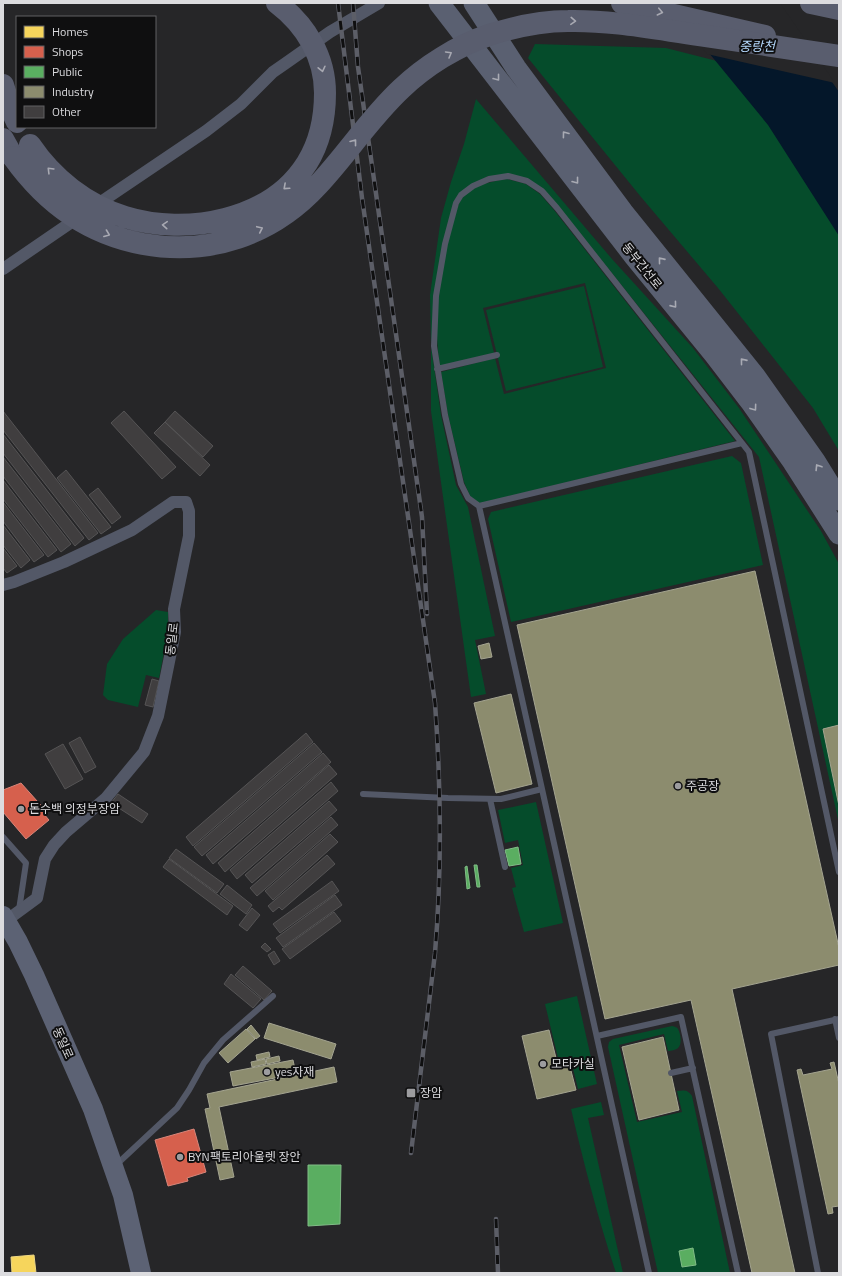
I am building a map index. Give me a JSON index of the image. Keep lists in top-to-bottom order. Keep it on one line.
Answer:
{"streets":{"highway":["동부간선로"],"main road":["동일로"]},"water":["중랑천"],"places":{"other":["주공장","돈수백 의정부장암","모타카실","yes자재","BYN팩토리아울렛 장안"],"transit":["장암"]},"legend":["Homes","Shops","Public","Industry","Other"]}
